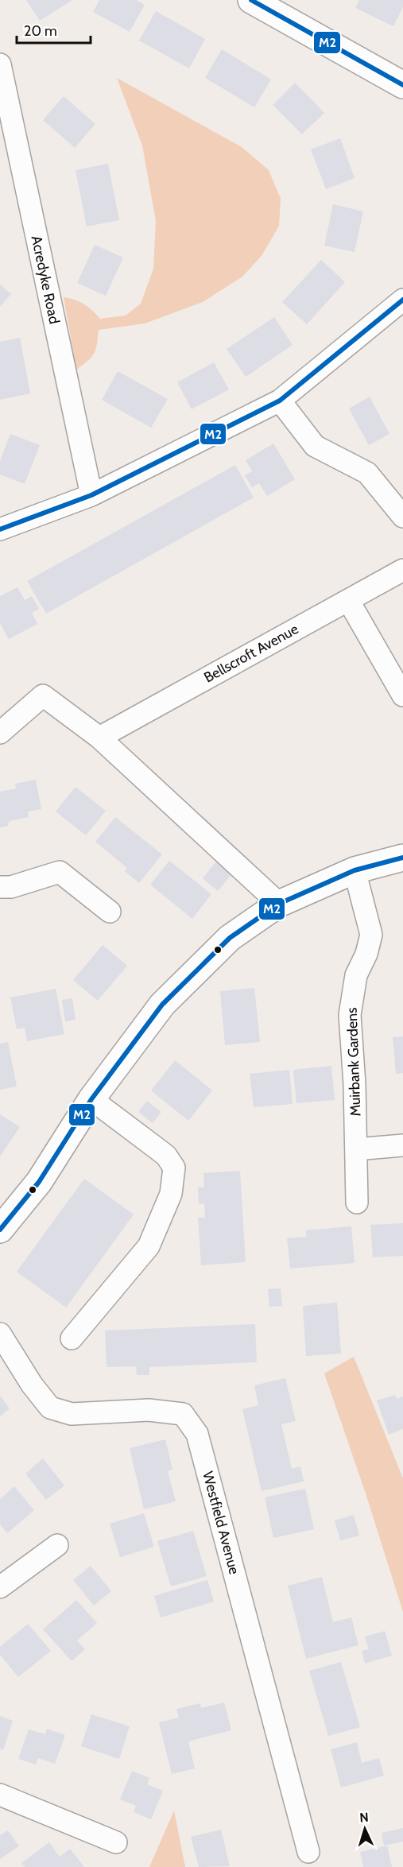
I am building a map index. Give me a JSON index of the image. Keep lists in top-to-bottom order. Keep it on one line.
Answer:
{"streets":{"street":["Acredyke Road","Bellscroft Avenue","Muirbank Gardens","Westfield Avenue"]},"lines":["transit line M2"],"scale_bar":"20 m","north":"top"}
